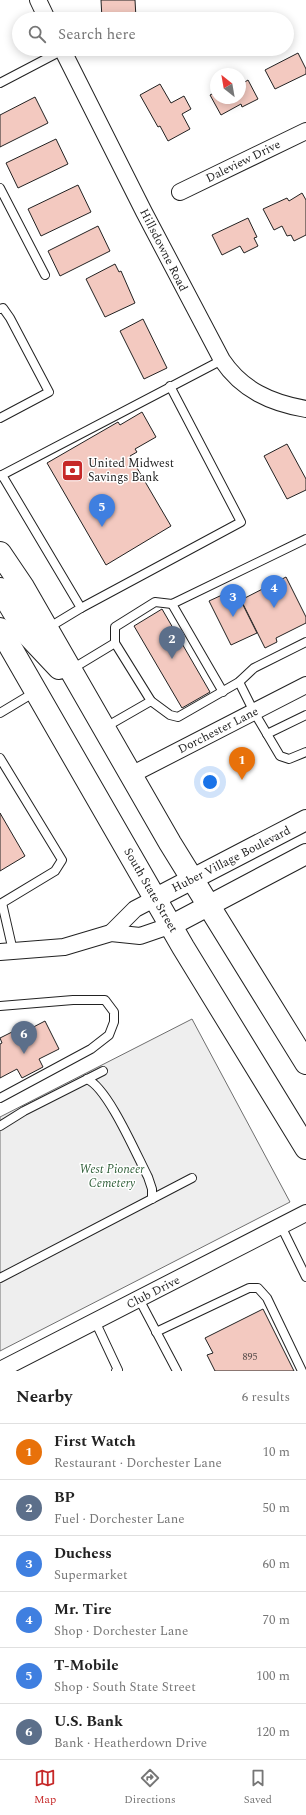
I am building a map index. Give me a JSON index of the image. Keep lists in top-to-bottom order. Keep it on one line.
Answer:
{"streets":{"main road":["South State Street"],"street":["Daleview Drive","Hillsdowne Road","Dorchester Lane","Huber Village Boulevard","Club Drive"]},"crossings":[["Huber Village Boulevard","South State Street"]],"parks":["West Pioneer Cemetery"],"places":{"bank":["United Midwest Savings Bank"]},"house_numbers":["895"],"north":"top left","page":{"search":"Search here","pins":["5","4","3","2","1","6"],"heading":["Nearby","6 results"],"list":[{"mark":"1","name":"First Watch","note":"Restaurant · Dorchester Lane","value":"10 m"},{"mark":"2","name":"BP","note":"Fuel · Dorchester Lane","value":"50 m"},{"mark":"3","name":"Duchess","note":"Supermarket","value":"60 m"},{"mark":"4","name":"Mr. Tire","note":"Shop · Dorchester Lane","value":"70 m"},{"mark":"5","name":"T-Mobile","note":"Shop · South State Street","value":"100 m"},{"mark":"6","name":"U.S. Bank","note":"Bank · Heatherdown Drive","value":"120 m"}],"nav":["Map","Directions","Saved"]}}
